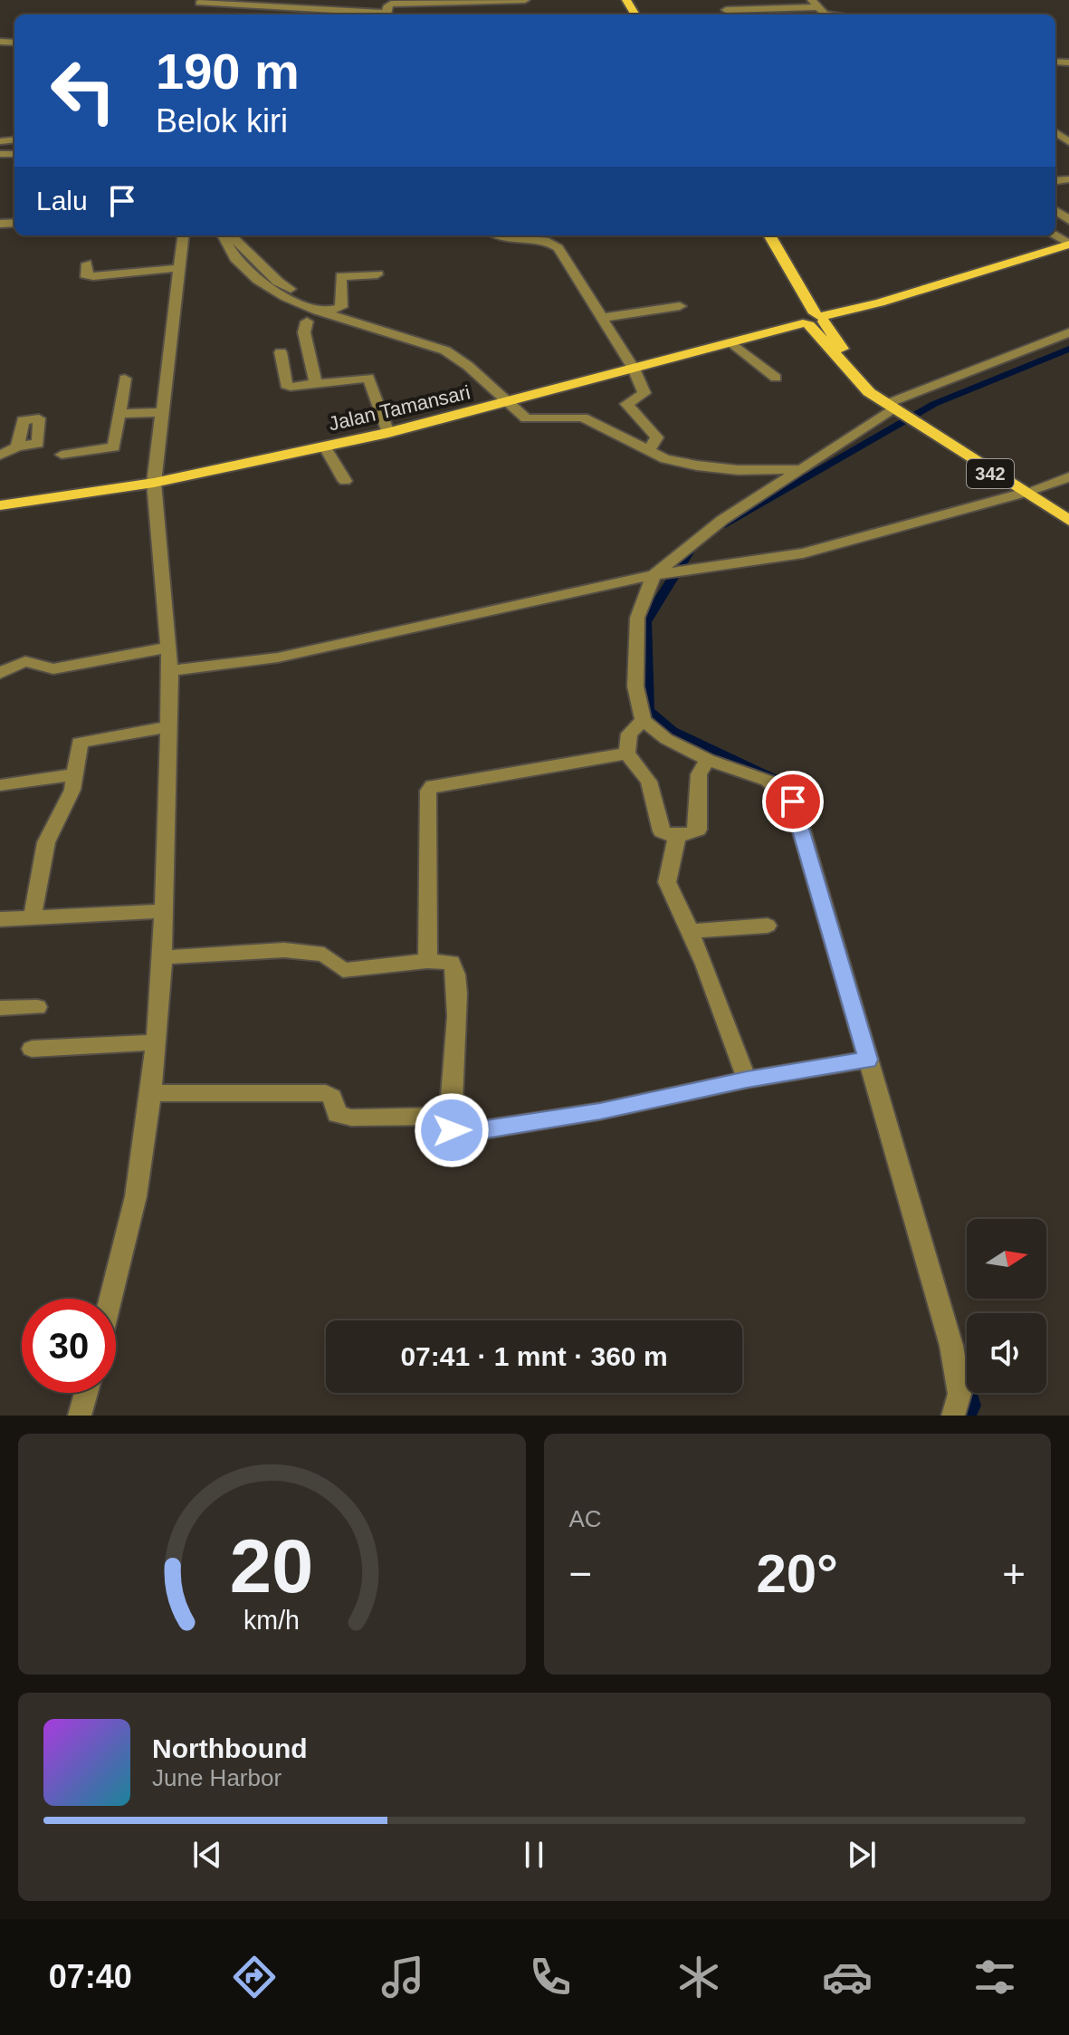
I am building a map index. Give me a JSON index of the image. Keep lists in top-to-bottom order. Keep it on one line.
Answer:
{"streets":{"main road":["Jalan Tamansari","342"]},"crossings":[["Jalan Tamansari","342"]],"north":"right","page":{"turn":["190 m","Belok kiri"],"then":"Lalu","limit":"30","trip":"07:41 · 1 mnt · 360 m","tile":"AC","heat":["−","20°","+"],"song":["Northbound","June Harbor"],"tabs":"07:40","gauge":["20","km/h"]}}
